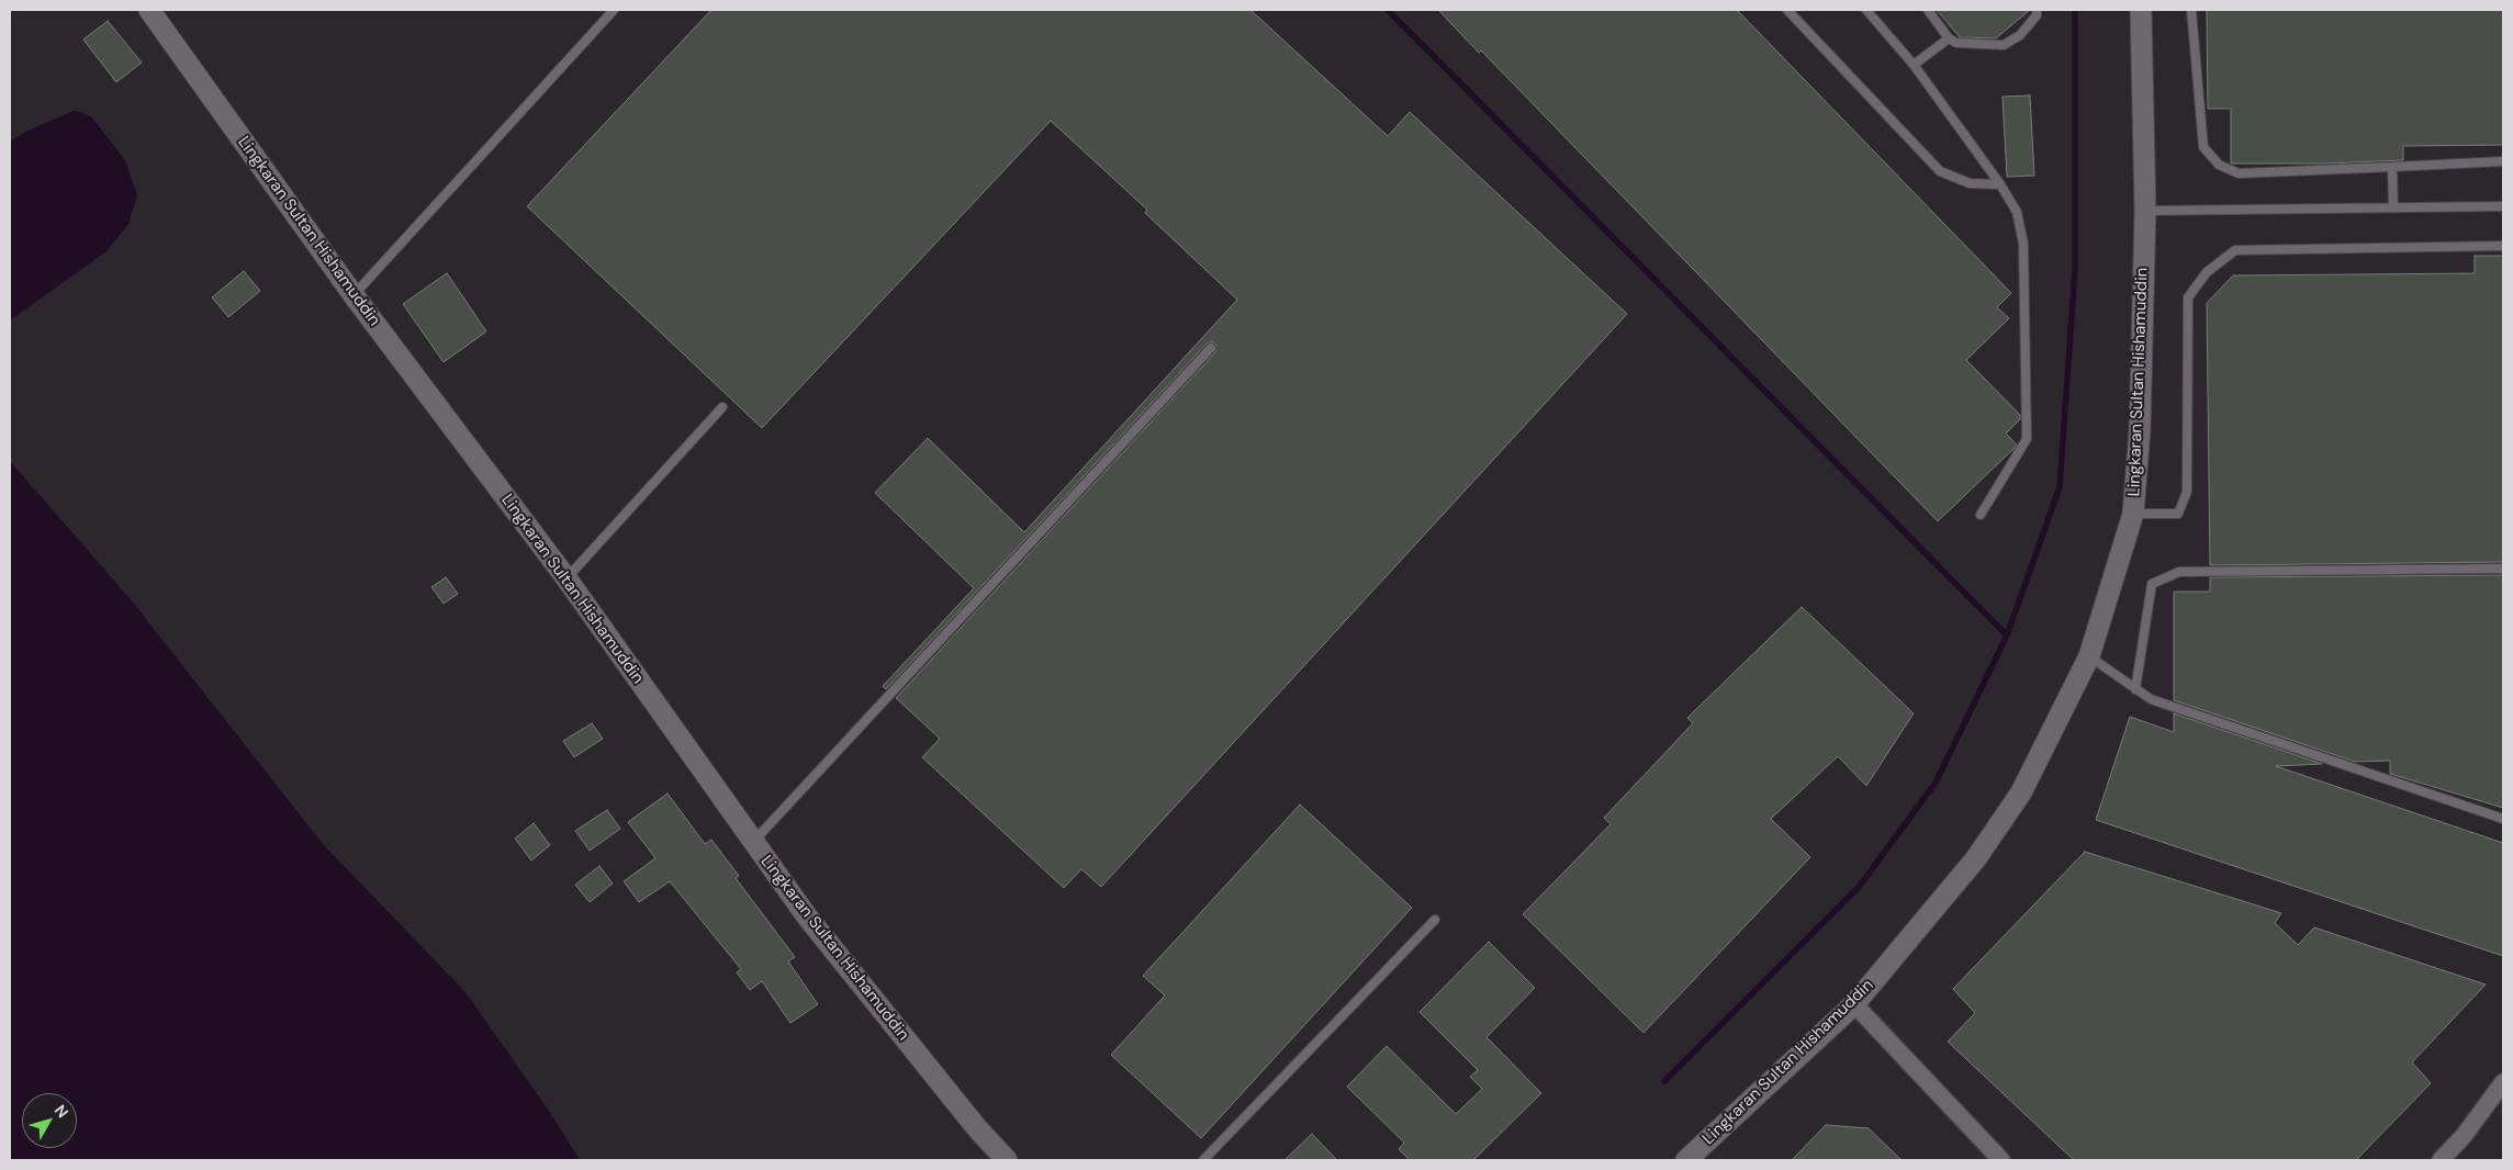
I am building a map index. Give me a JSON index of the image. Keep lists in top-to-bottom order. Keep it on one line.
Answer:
{"streets":{"street":["Lingkaran Sultan Hishamuddin"]},"north":"top right"}
